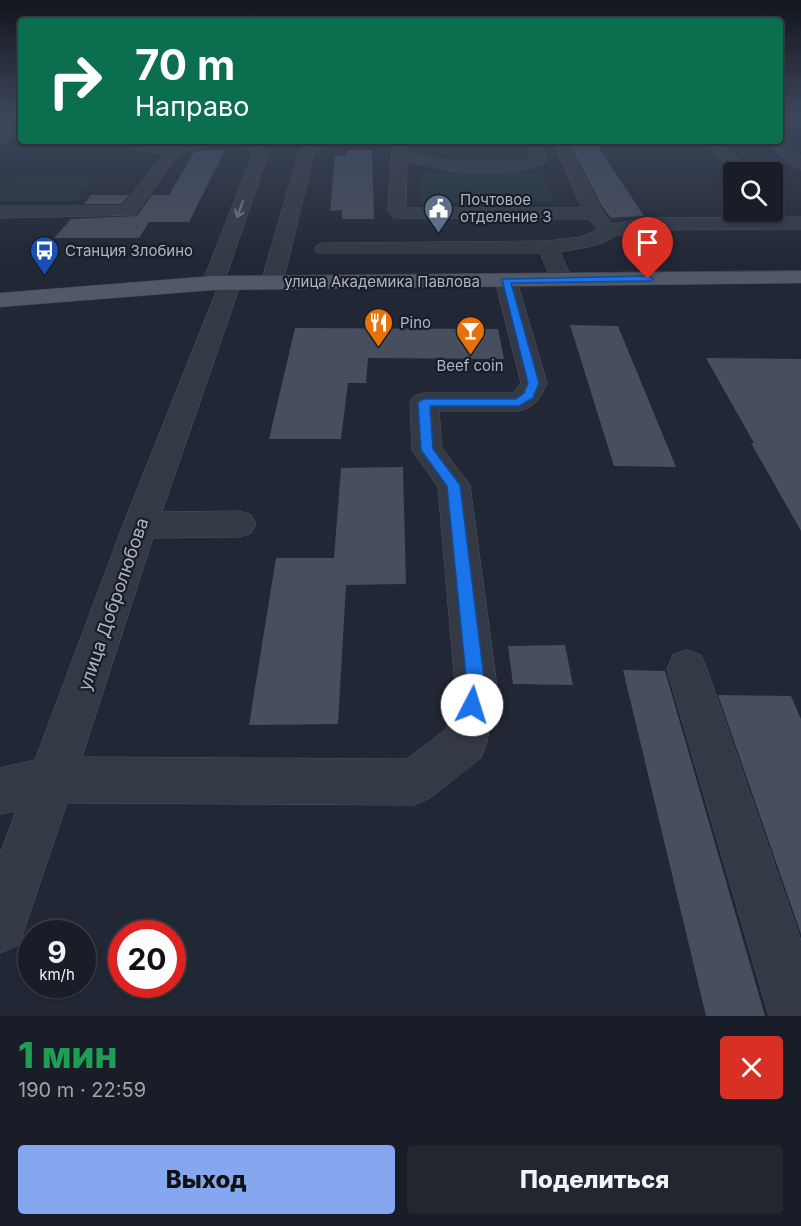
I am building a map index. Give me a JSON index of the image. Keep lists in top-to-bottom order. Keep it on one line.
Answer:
{"streets":{"main road":["улица Академика Павлова"],"street":["улица Добролюбова"]},"crossings":[["улица Академика Павлова","улица Добролюбова"]],"places":{"public building":["Почтовое отделение 3"],"bus stop":["Станция Злобино"],"restaurant":["Pino"],"bar":["Beef coin"]},"page":{"turn":["70 m","Направо"],"speed":"9 km/h","limit":"20","heading":["1 мин","190 m · 22:59"],"buttons":["Выход","Поделиться"]}}
